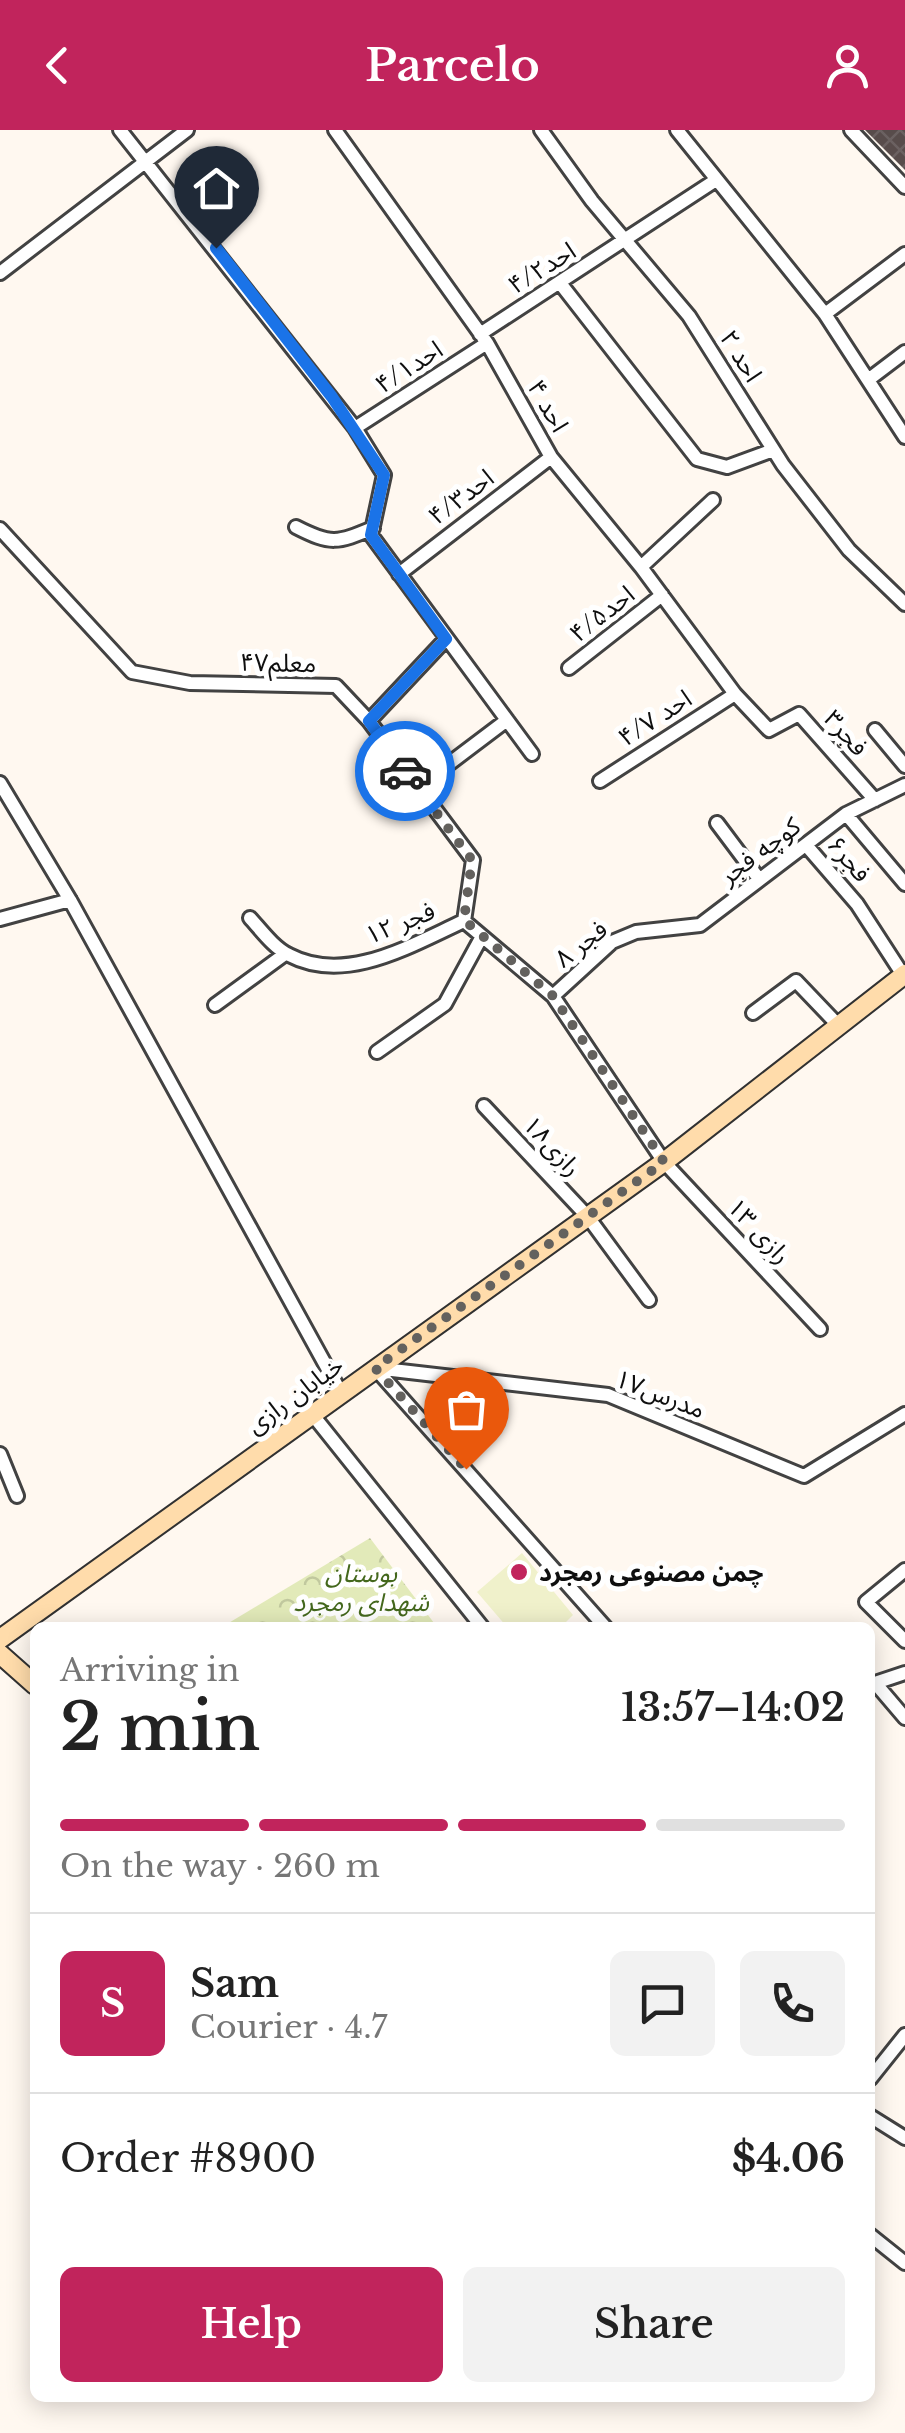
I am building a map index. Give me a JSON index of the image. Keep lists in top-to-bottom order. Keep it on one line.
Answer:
{"streets":{"street":["احد۴/۲","احد ۲","احد۴/۱","احد ۴","احد۴/۳","احد۴/۵","معلم۴۷","احد ۴/۷","فجر۳","کوچه فجر","فجر۶","فجر ۱۲","فجر ۸","رازی۱۸","رازی ۱۳","مدرس۱۷","خیابان رازی"]},"crossings":[["احد۴/۲","احد ۲"],["احد۴/۲","احد۴/۱"],["احد۴/۲","احد ۴"],["احد۴/۱","احد ۴"],["احد ۴","احد۴/۳"],["احد ۴","احد۴/۵"],["احد ۴","احد ۴/۷"],["احد ۴","فجر۳"],["معلم۴۷","فجر ۱۲"],["معلم۴۷","فجر ۸"],["احد ۴/۷","فجر۳"],["فجر۳","کوچه فجر"],["کوچه فجر","فجر۶"],["کوچه فجر","فجر ۸"],["فجر۶","خیابان رازی"],["فجر ۱۲","فجر ۸"],["فجر ۸","رازی ۱۳"],["رازی۱۸","خیابان رازی"],["رازی ۱۳","خیابان رازی"],["مدرس۱۷","خیابان رازی"]],"parks":["بوستان شهدای رمجرد"],"places":["چمن مصنوعی رمجرد"],"page":{"header":"Parcelo","heading":["2 min","Arriving in","13:57–14:02"],"panel":["Sam","Courier · 4.7","Order #8900","$4.06"],"bar":"On the way · 260 m","round":"S","buttons":["Help","Share"]}}
